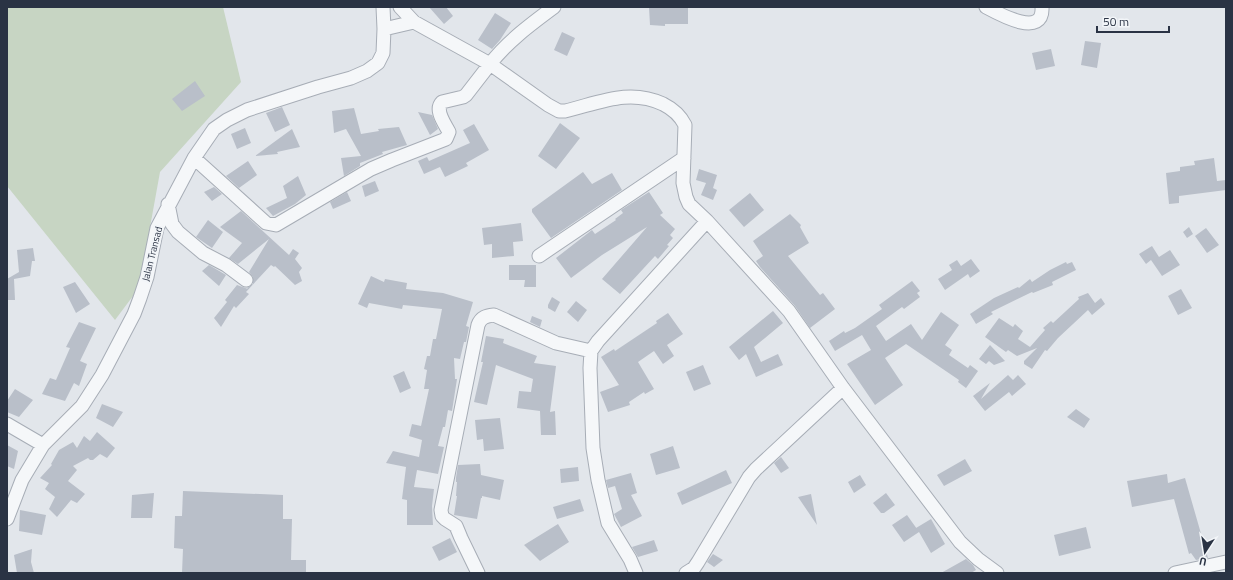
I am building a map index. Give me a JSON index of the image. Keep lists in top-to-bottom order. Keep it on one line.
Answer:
{"streets":{"street":["Jalan Transad"]},"scale_bar":"50 m","north":"bottom"}
